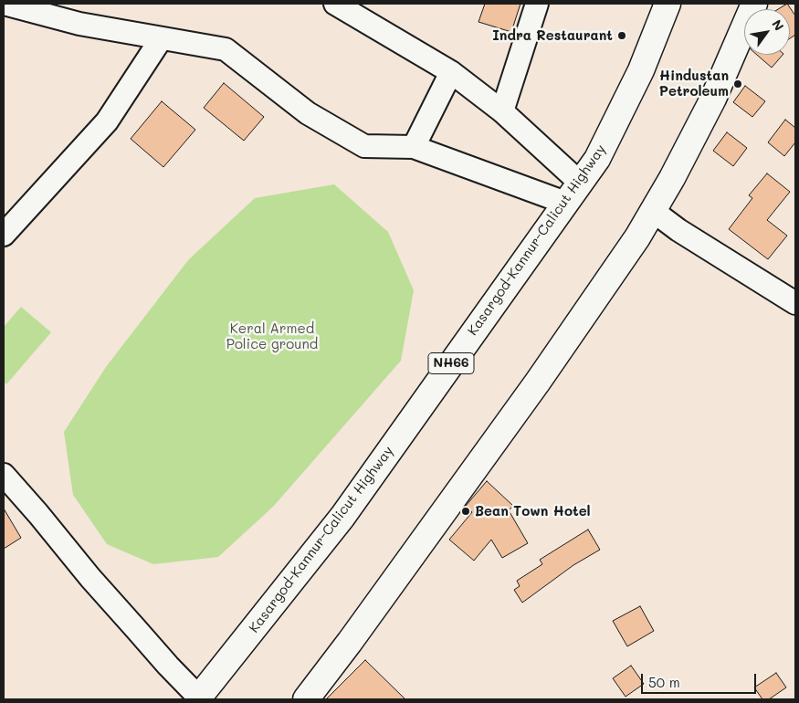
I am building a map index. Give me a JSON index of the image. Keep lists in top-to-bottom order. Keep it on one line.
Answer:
{"streets":{"highway":["Kasargod-Kannur-Calicut Highway","NH66"]},"parks":["Keral Armed Police ground"],"places":["Indra Restaurant","Hindustan Petroleum","Bean Town Hotel"],"scale_bar":"50 m","north":"top right"}
